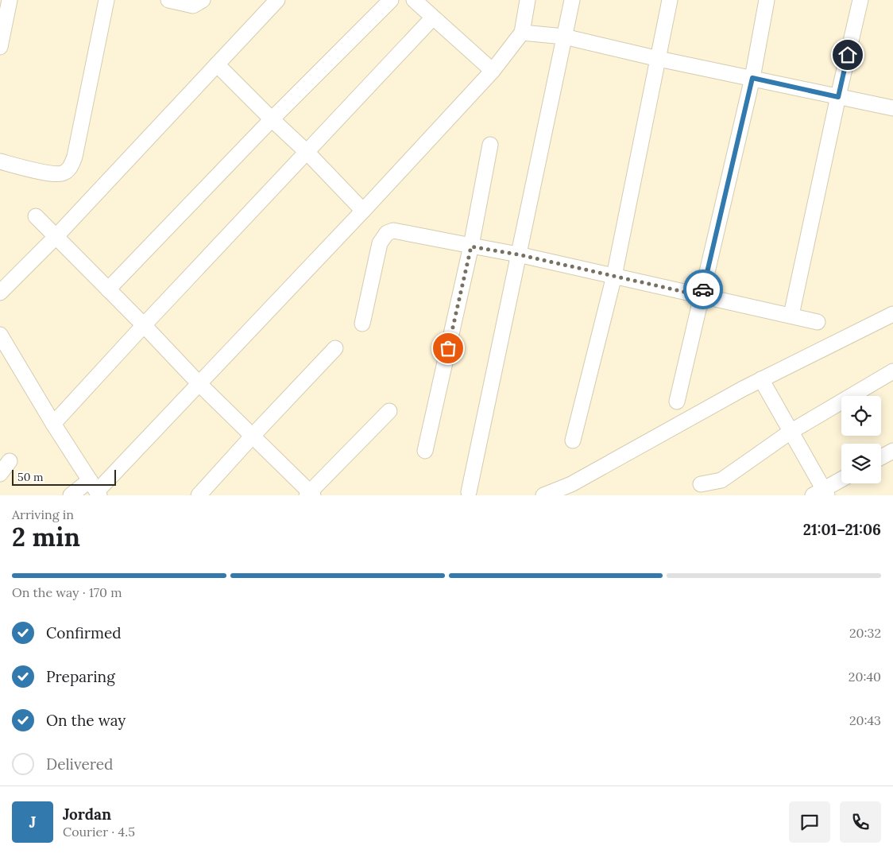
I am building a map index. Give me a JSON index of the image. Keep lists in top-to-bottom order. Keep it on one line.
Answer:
{"scale_bar":"50 m","page":{"scale":"50 m","heading":["2 min","Arriving in","21:01–21:06"],"panel":["Jordan","Courier · 4.5"],"bar":"On the way · 170 m","list":[["Confirmed","20:32"],["Preparing","20:40"],["On the way","20:43"],"Delivered"],"round":"J"}}
